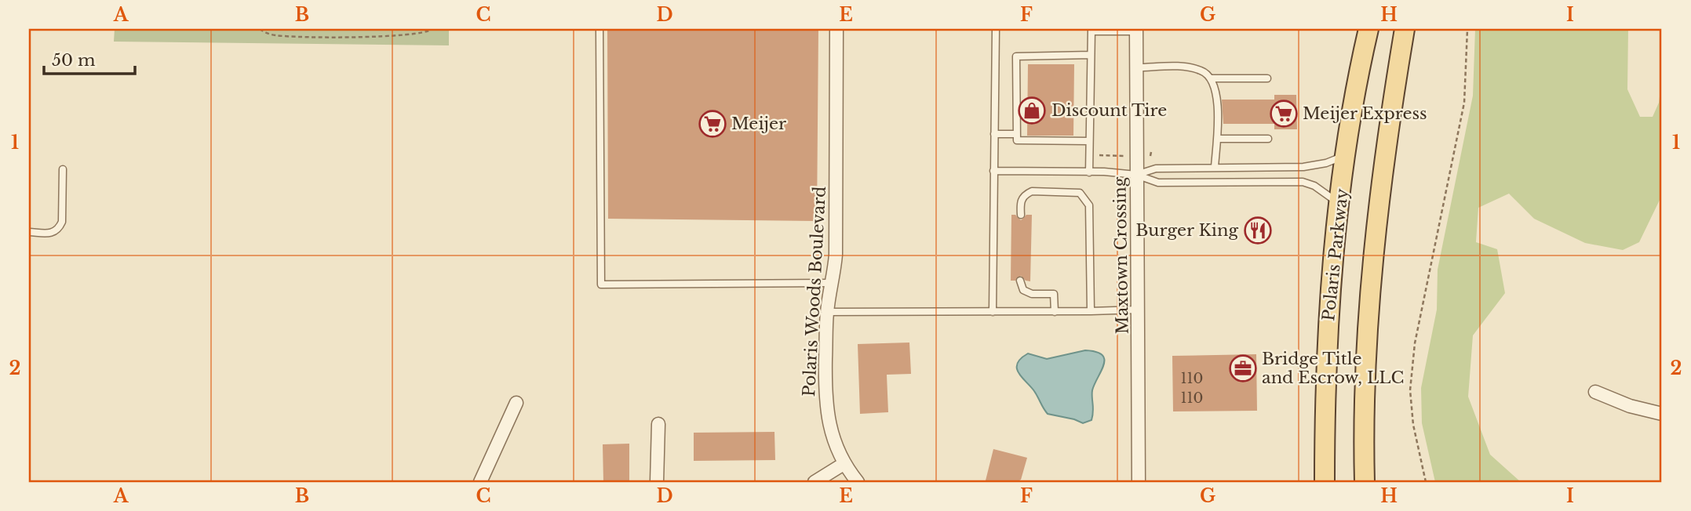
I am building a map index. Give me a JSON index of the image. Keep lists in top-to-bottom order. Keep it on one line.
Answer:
{"streets":{"main road":["Polaris Parkway"],"street":["Maxtown Crossing","Polaris Woods Boulevard"]},"places":{"shop":["Discount Tire"],"supermarket":["Meijer Express","Meijer"],"restaurant":["Burger King"],"office":["Bridge Title and Escrow, LLC"]},"house_numbers":["110","110"],"scale_bar":"50 m","grid":{"columns":["A","B","C","D","E","F","G","H","I"],"rows":["1","2"]}}
